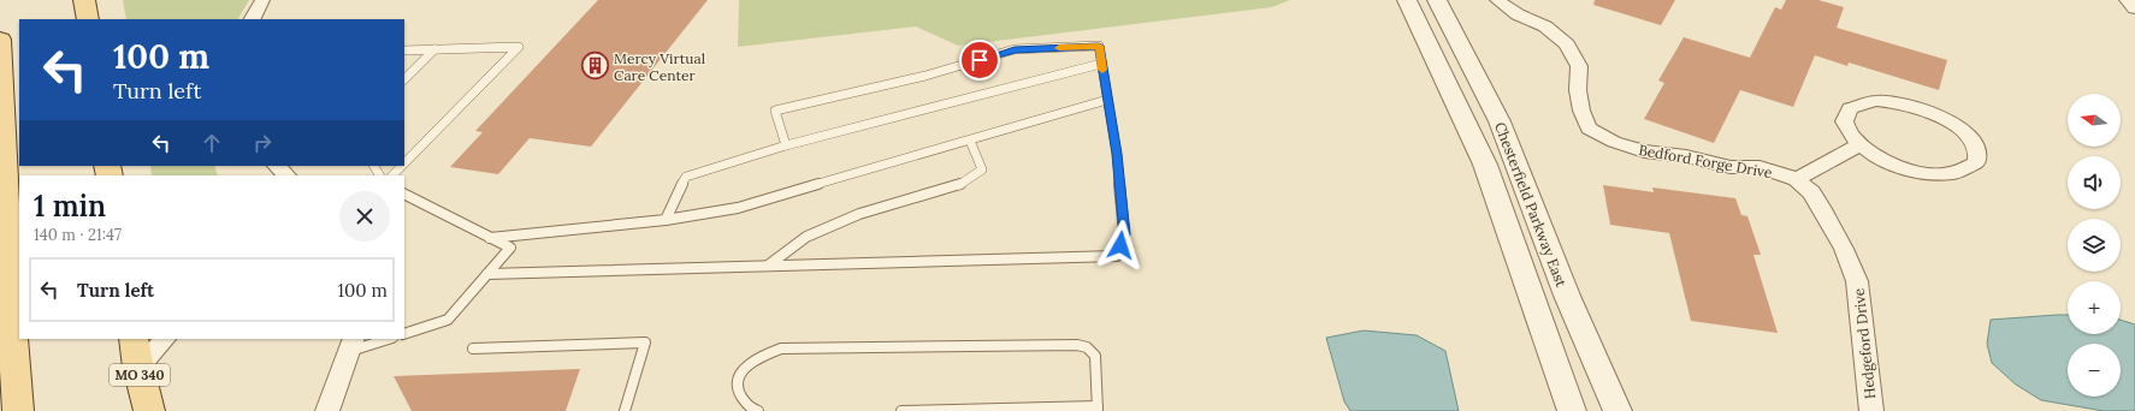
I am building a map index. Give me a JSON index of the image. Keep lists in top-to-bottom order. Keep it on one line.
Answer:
{"streets":{"main road":["MO 340"],"street":["Bedford Forge Drive","Chesterfield Parkway East","Hedgeford Drive"]},"crossings":[["Bedford Forge Drive","Hedgeford Drive"]],"places":{"building":["Mercy Virtual Care Center"]},"north":"left","page":{"turn":["100 m","Turn left"],"map_buttons":["+","−"],"heading":["1 min","140 m · 21:47"],"list":[{"name":"Turn left","value":"100 m"}]}}
